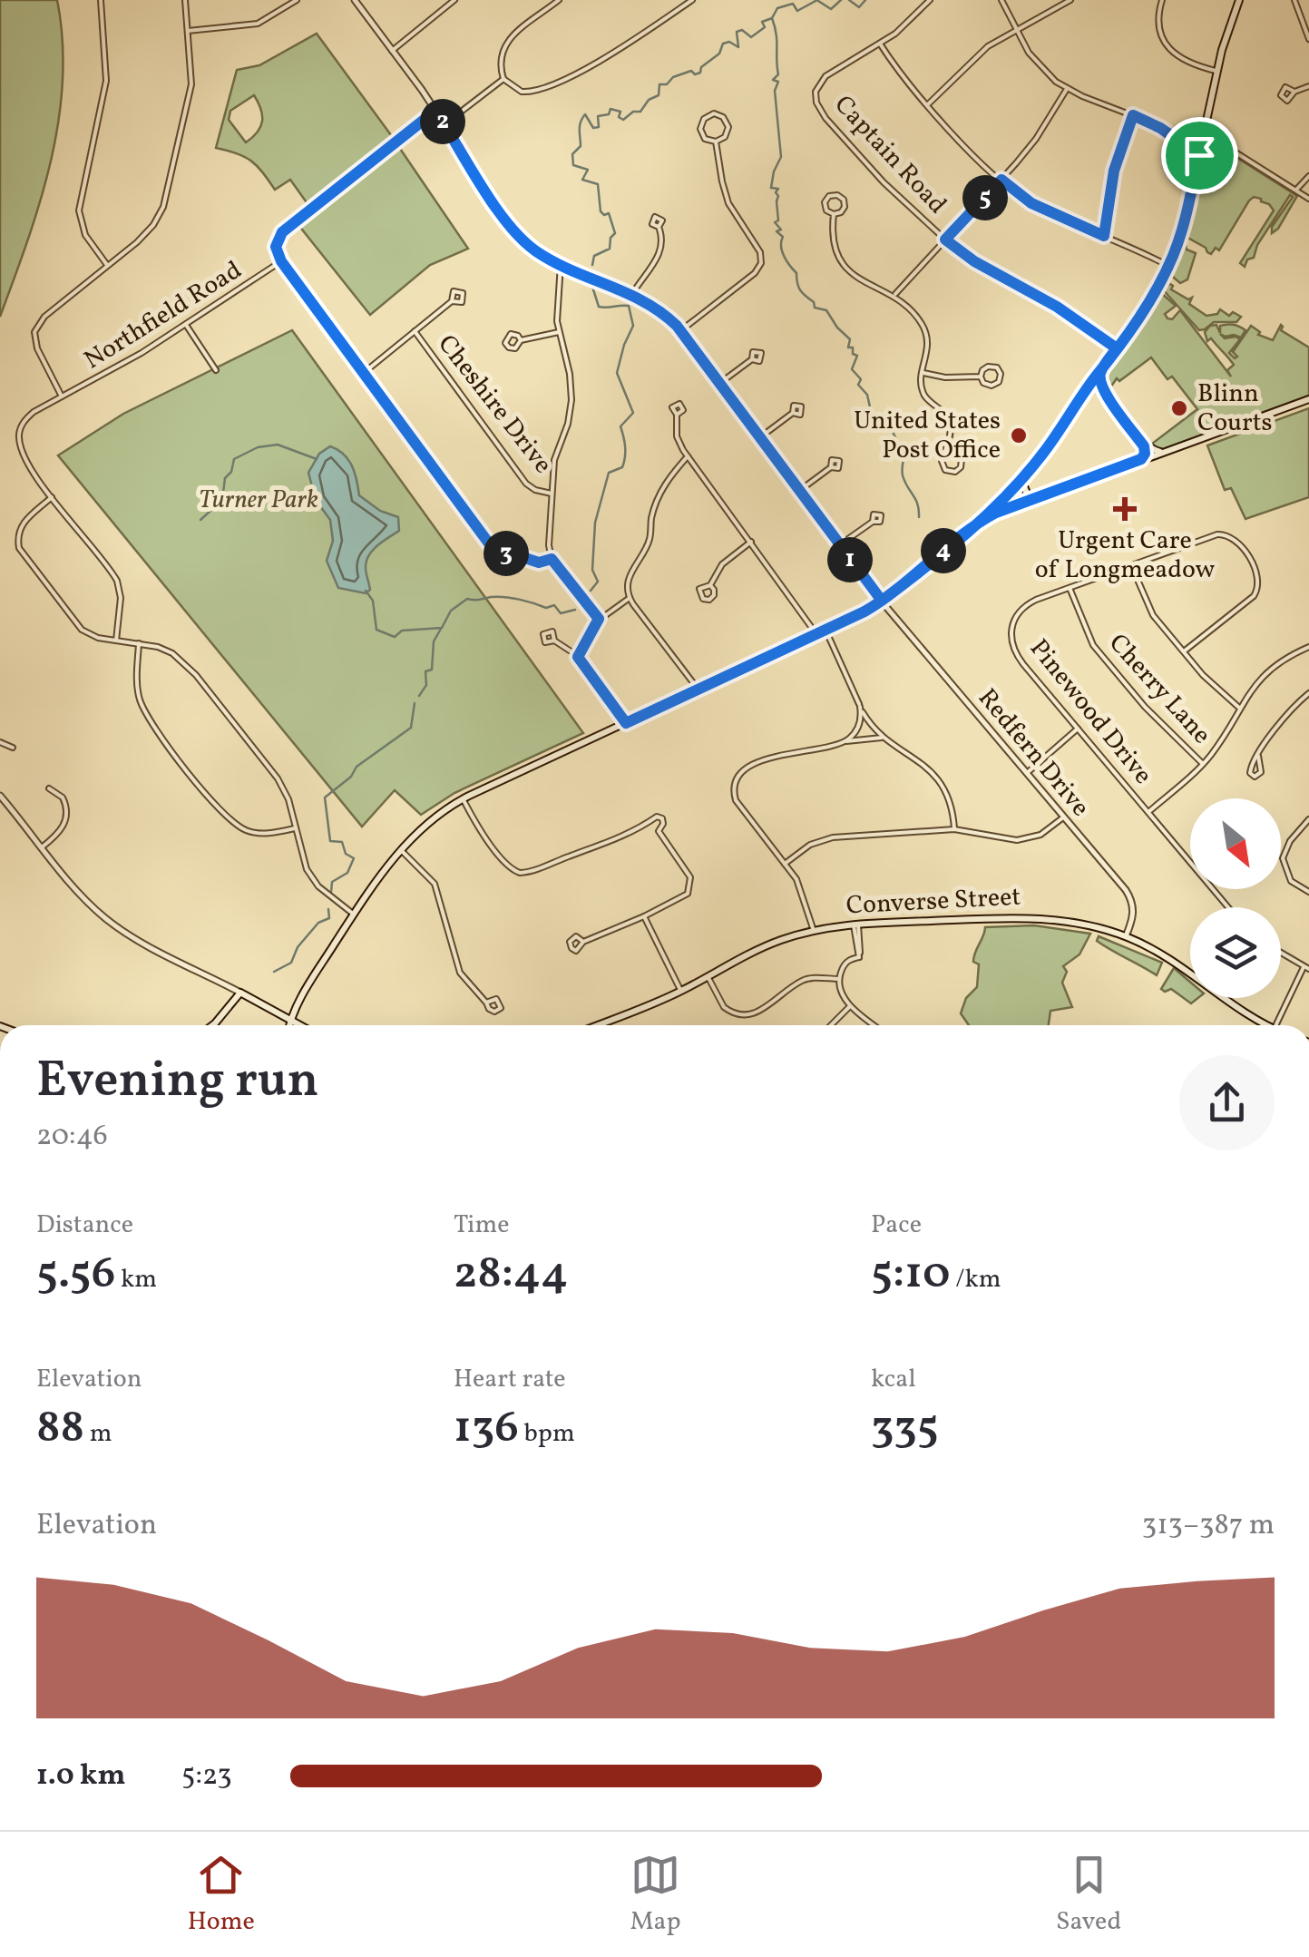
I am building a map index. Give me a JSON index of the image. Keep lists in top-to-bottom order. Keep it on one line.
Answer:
{"streets":{"main road":["Converse Street"],"street":["Captain Road","Northfield Road","Cheshire Drive","Cherry Lane","Pinewood Drive","Redfern Drive"]},"crossings":[["Cherry Lane","Pinewood Drive"],["Redfern Drive","Converse Street"]],"parks":["Turner Park"],"places":{"other":["Blinn Courts","United States Post Office"],"health":["Urgent Care of Longmeadow"]},"north":"bottom right","page":{"pins":["2","5","4","3","1"],"heading":["Evening run","20:46"],"stats":[["Distance","5.56 km"],["Time","28:44"],["Pace","5:10 /km"],["Elevation","88 m"],["Heart rate","136 bpm"],["kcal","335"]],"chart":["Elevation","313–387 m"],"list":[{"name":"1.0 km","note":"5:23"}],"tabs":["Home","Map","Saved"]}}
